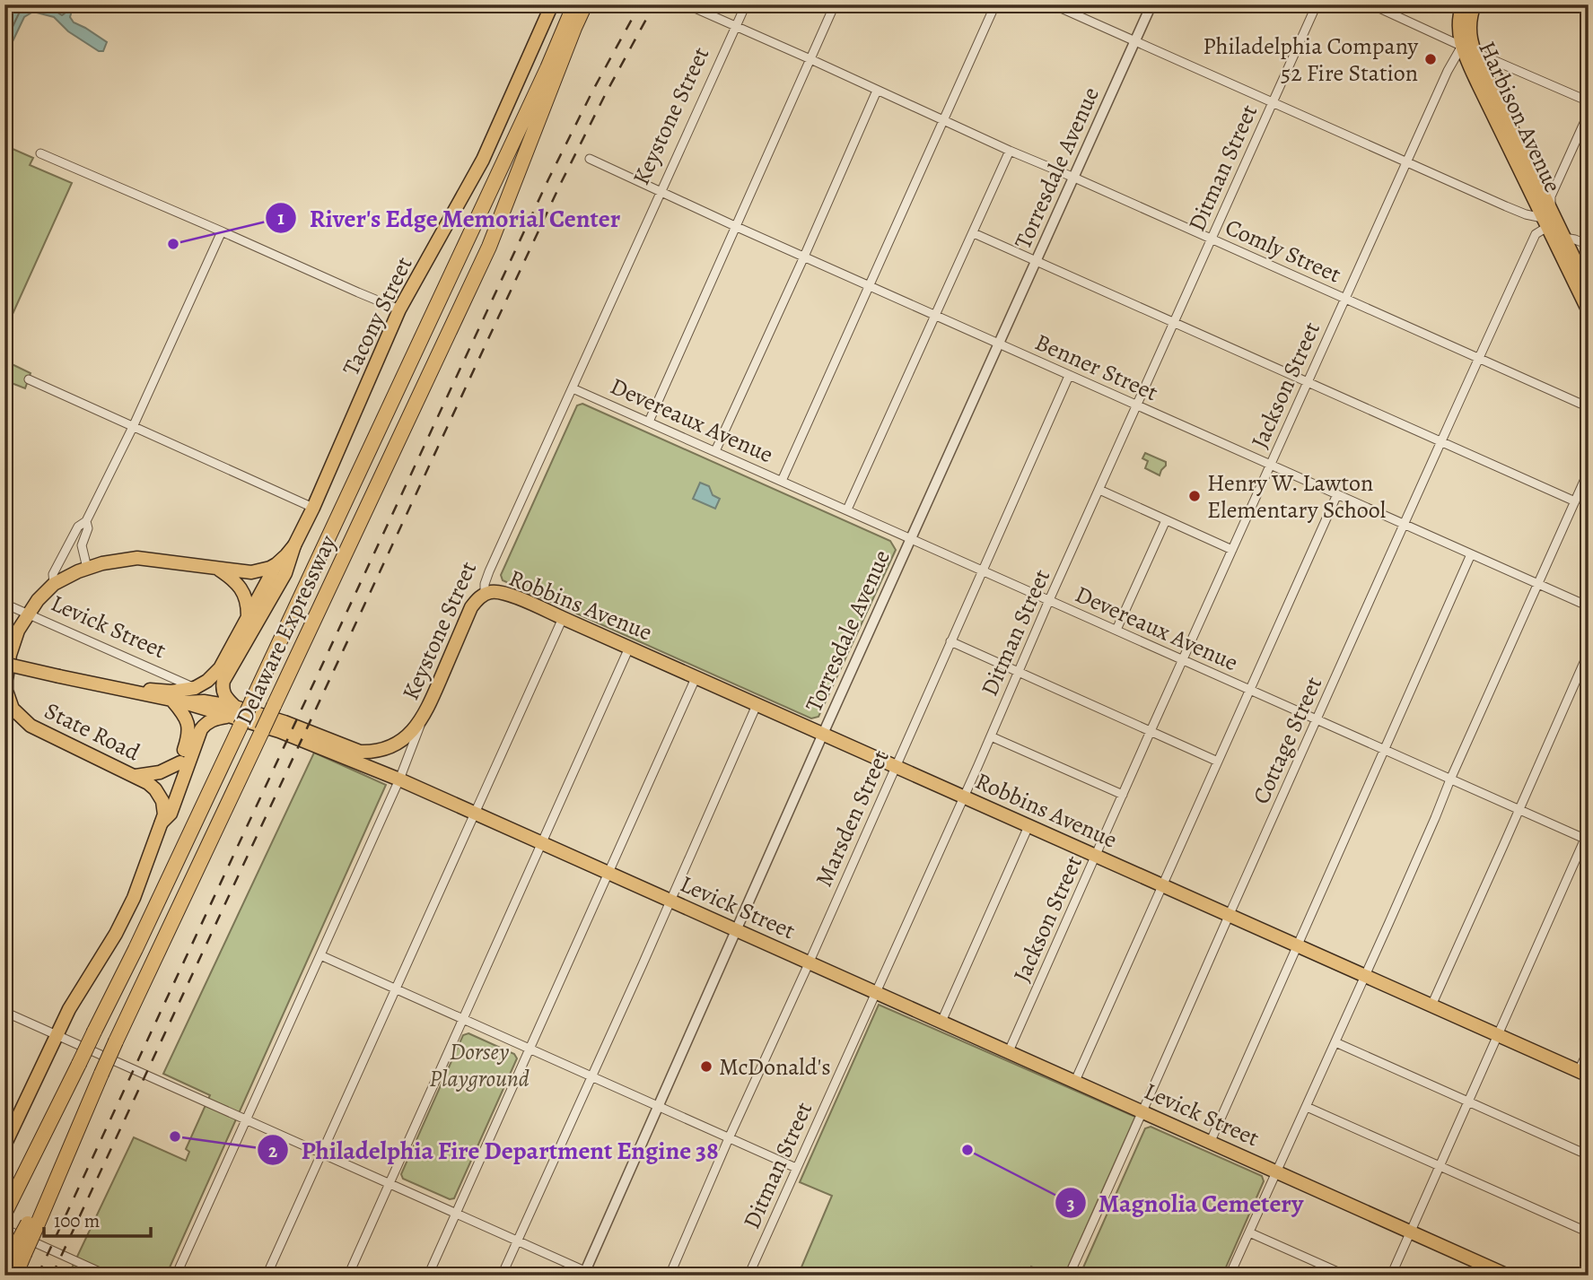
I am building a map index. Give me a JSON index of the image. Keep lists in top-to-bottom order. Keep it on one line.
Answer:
{"streets":{"highway":["Delaware Expressway"],"main road":["Keystone Street","Harbison Avenue","Tacony Street","Robbins Avenue","Levick Street","State Road"],"street":["Torresdale Avenue","Ditman Street","Comly Street","Benner Street","Jackson Street","Devereaux Avenue","Cottage Street","Marsden Street"]},"crossings":[["Keystone Street","Comly Street"],["Keystone Street","Benner Street"],["Keystone Street","Devereaux Avenue"],["Keystone Street","Robbins Avenue"],["Keystone Street","Levick Street"],["Harbison Avenue","Jackson Street"],["Harbison Avenue","Cottage Street"],["Torresdale Avenue","Comly Street"],["Torresdale Avenue","Benner Street"],["Torresdale Avenue","Devereaux Avenue"],["Torresdale Avenue","Robbins Avenue"],["Torresdale Avenue","Levick Street"],["Ditman Street","Comly Street"],["Ditman Street","Benner Street"],["Ditman Street","Devereaux Avenue"],["Ditman Street","Robbins Avenue"],["Ditman Street","Levick Street"],["Comly Street","Jackson Street"],["Comly Street","Cottage Street"],["Benner Street","Jackson Street"],["Benner Street","Cottage Street"],["Benner Street","Marsden Street"],["Jackson Street","Devereaux Avenue"],["Jackson Street","Robbins Avenue"],["Jackson Street","Levick Street"],["Devereaux Avenue","Cottage Street"],["Devereaux Avenue","Marsden Street"],["Robbins Avenue","Cottage Street"],["Robbins Avenue","Marsden Street"],["Levick Street","Delaware Expressway"],["Levick Street","State Road"],["Levick Street","Cottage Street"],["Levick Street","Marsden Street"]],"parks":["Dorsey Playground"],"places":["Philadelphia Company 52 Fire Station","River's Edge Memorial Center","Henry W. Lawton Elementary School","McDonald's","Philadelphia Fire Department Engine 38","Magnolia Cemetery"],"scale_bar":"100 m"}
